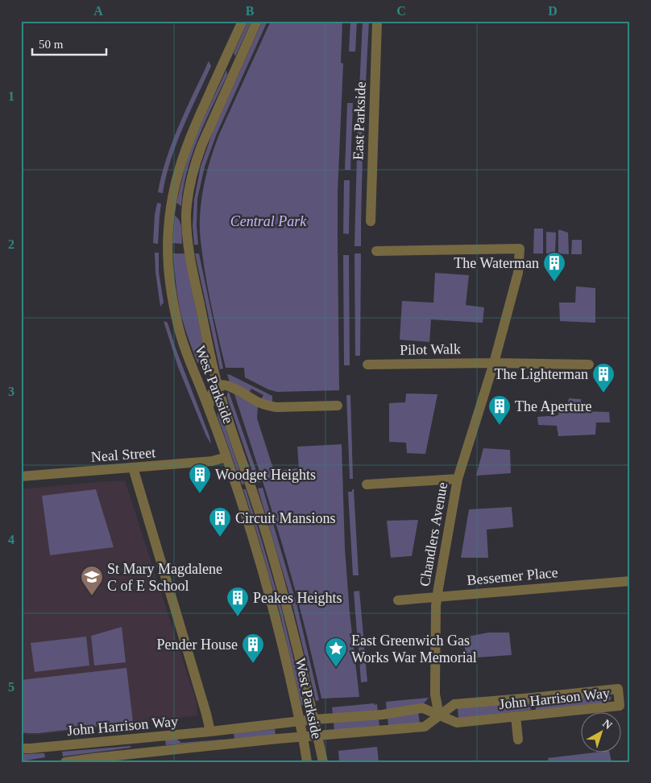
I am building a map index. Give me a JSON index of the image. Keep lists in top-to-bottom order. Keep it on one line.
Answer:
{"streets":{"street":["East Parkside","Pilot Walk","West Parkside","Neal Street","Chandlers Avenue","Bessemer Place","John Harrison Way"]},"crossings":[["Pilot Walk","Chandlers Avenue"],["West Parkside","Neal Street"],["West Parkside","John Harrison Way"],["Chandlers Avenue","Bessemer Place"],["Chandlers Avenue","John Harrison Way"]],"parks":["Central Park"],"places":{"building":["The Waterman","The Lighterman","The Aperture","Woodget Heights","Circuit Mansions","Peakes Heights","Pender House"],"school or university":["St Mary Magdalene C of E School"],"place":["East Greenwich Gas Works War Memorial"]},"scale_bar":"50 m","north":"top right","grid":{"columns":["A","B","C","D"],"rows":["1","2","3","4","5"]}}
